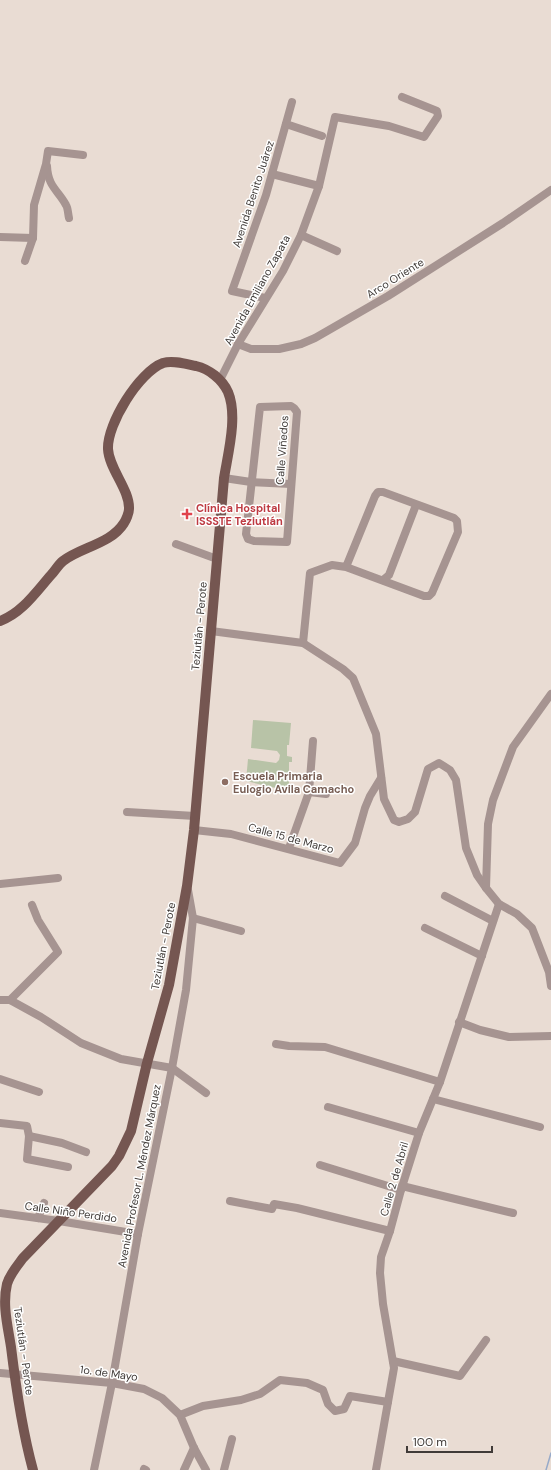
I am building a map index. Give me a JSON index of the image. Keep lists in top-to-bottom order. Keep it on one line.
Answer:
{"streets":{"main road":["Teziutlán - Perote"],"street":["Avenida Benito Juárez","Arco Oriente","Avenida Emiliano Zapata","Calle Viñedos","Calle 15 de Marzo","Avenida Profesor L. Méndez Márquez","Calle 2 de Abril","Calle Niño Perdido","1o. de Mayo"]},"crossings":[["Avenida Benito Juárez","Avenida Emiliano Zapata"],["Arco Oriente","Avenida Emiliano Zapata"],["Avenida Emiliano Zapata","Teziutlán - Perote"],["Teziutlán - Perote","Calle 15 de Marzo"],["Teziutlán - Perote","Avenida Profesor L. Méndez Márquez"],["Teziutlán - Perote","Calle Niño Perdido"],["Teziutlán - Perote","1o. de Mayo"],["Avenida Profesor L. Méndez Márquez","Calle Niño Perdido"],["Avenida Profesor L. Méndez Márquez","1o. de Mayo"]],"places":{"health":["Clínica Hospital ISSSTE Teziutlán"],"other":["Escuela Primaria Eulogio Avila Camacho"]},"scale_bar":"100 m"}
